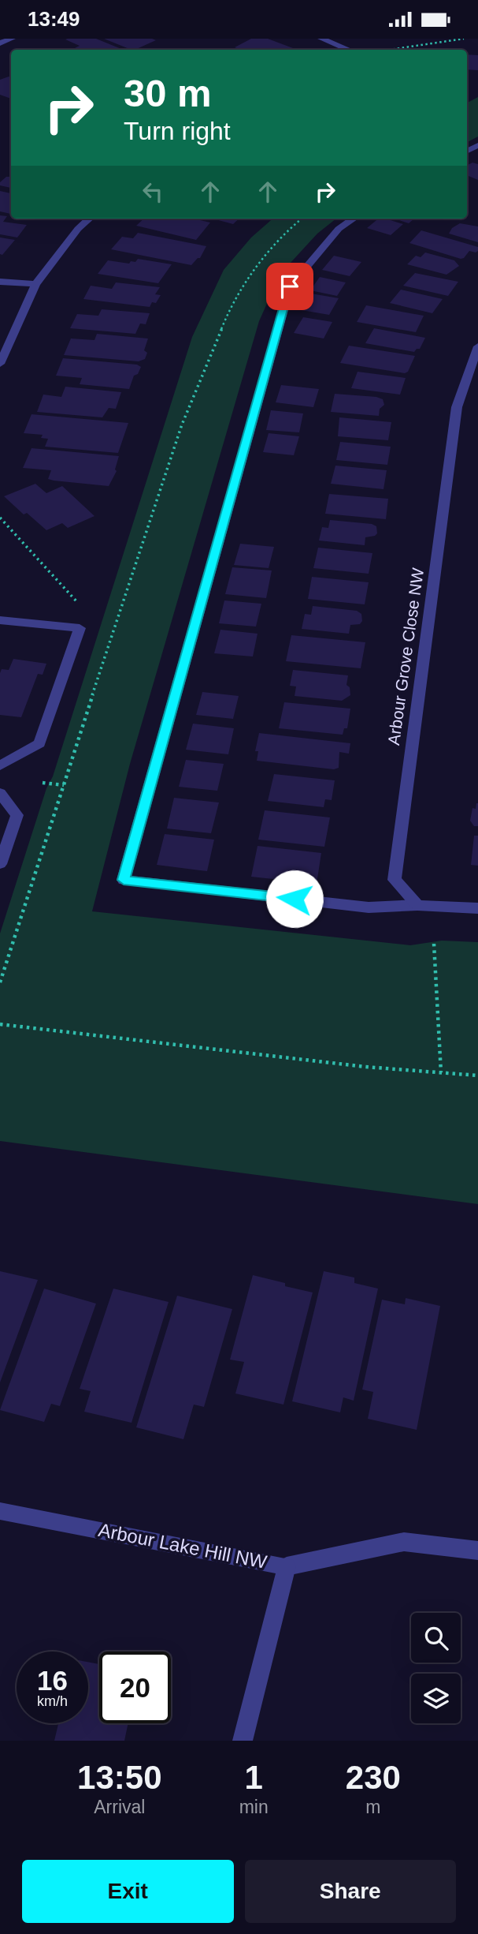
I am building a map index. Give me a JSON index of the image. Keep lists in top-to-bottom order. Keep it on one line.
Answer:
{"streets":{"street":["Arbour Grove Close NW","Arbour Lake Hill NW"]},"page":{"status":"13:49","turn":["30 m","Turn right"],"speed":"16 km/h","limit":"20","eta":["13:50","Arrival","1","min","230","m"],"buttons":["Exit","Share"]}}
